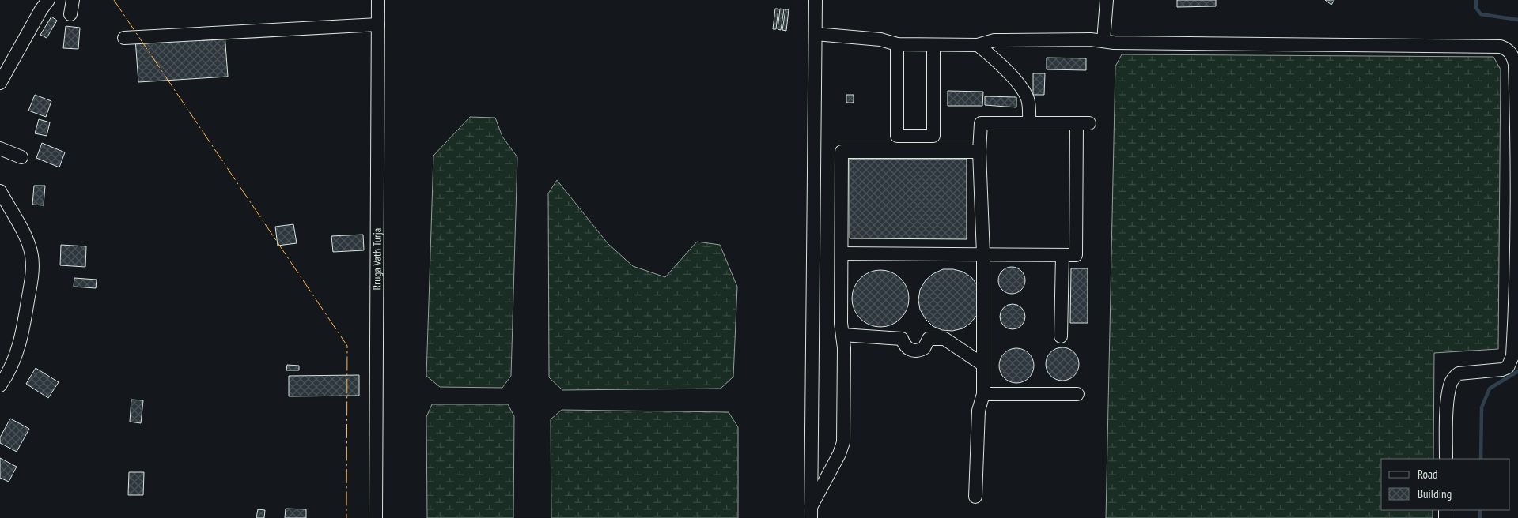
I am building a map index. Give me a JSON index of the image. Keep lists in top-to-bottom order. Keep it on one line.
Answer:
{"streets":{"street":["Rruga Vath Turja"]},"legend":["Road","Building"]}
